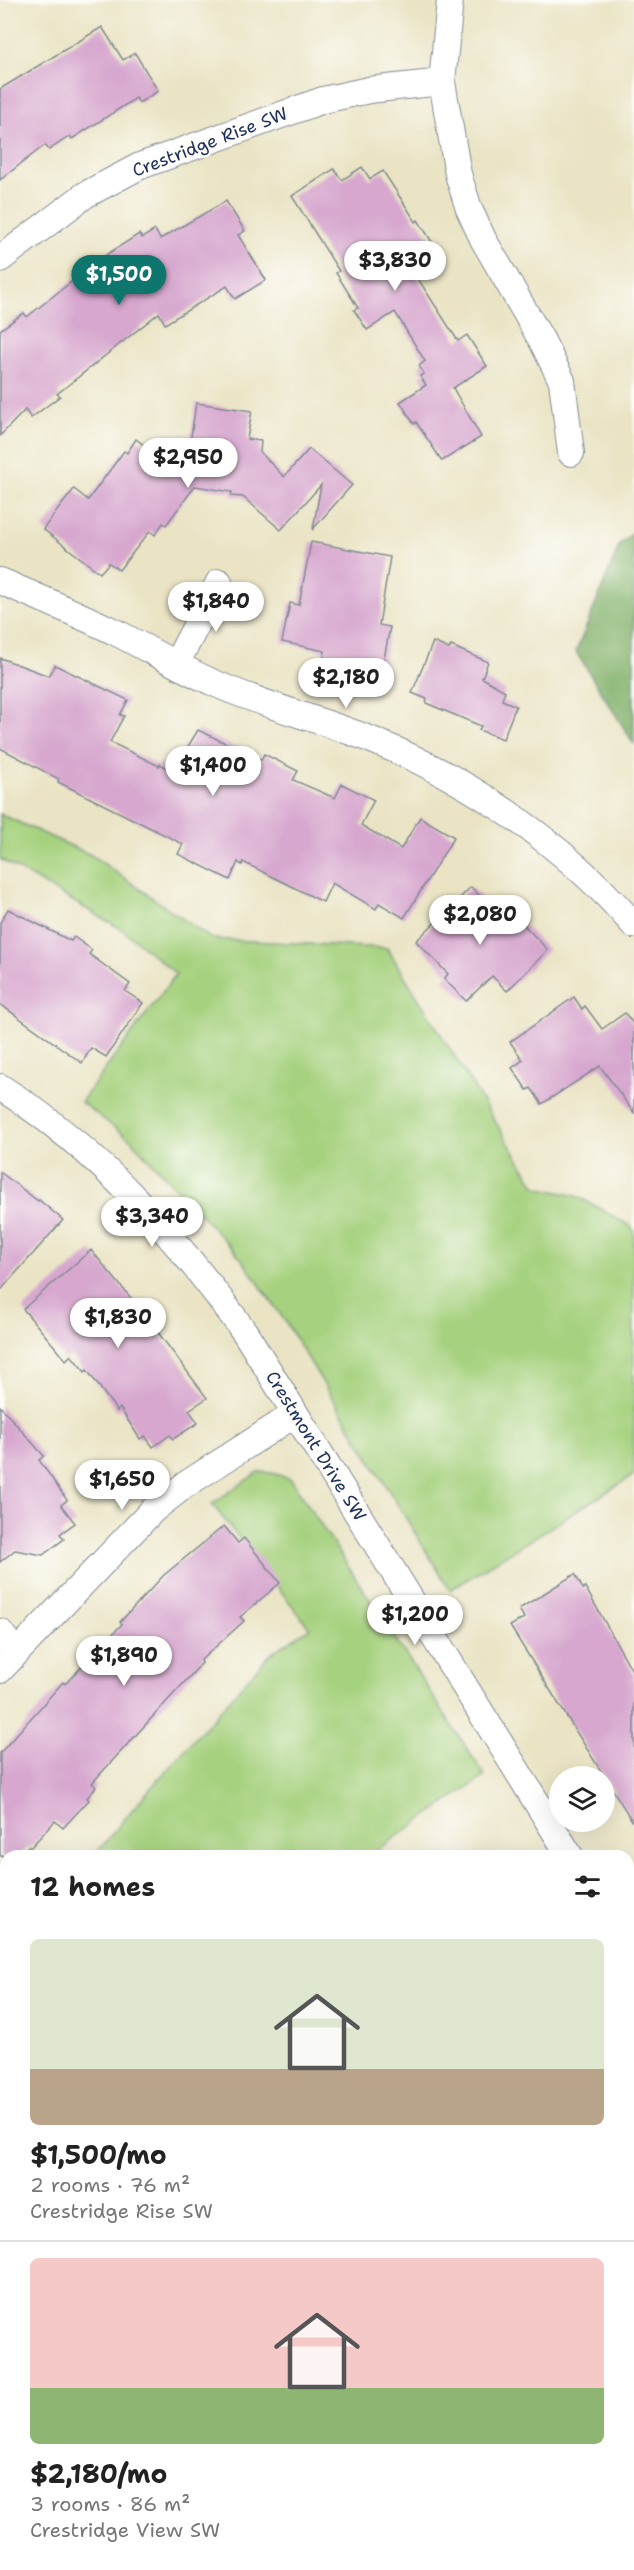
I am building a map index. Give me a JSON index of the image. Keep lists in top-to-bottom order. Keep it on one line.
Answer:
{"streets":{"street":["Crestridge Rise SW","Crestmont Drive SW"]},"page":{"price":["$3,830","$1,500","$2,950","$1,840","$2,180","$1,400","$2,080","$3,340","$1,830","$1,650","$1,200","$1,890"],"heading":"12 homes","list":[{"name":"$1,500/mo","note":"2 rooms · 76 m² · Crestridge Rise SW"},{"name":"$2,180/mo","note":"3 rooms · 86 m² · Crestridge View SW"}]}}
